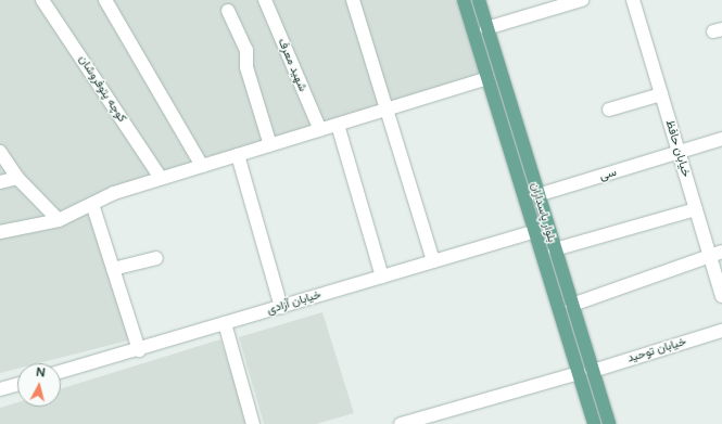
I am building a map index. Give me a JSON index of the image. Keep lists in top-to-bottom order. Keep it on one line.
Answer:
{"streets":{"main road":["بلوار پاسداران"],"street":["شهید معرف","کوچه پتوفروشان","خیابان حافظ","سی","خیابان آزادی","خیابان توحید"]},"crossings":[["خیابان حافظ","سی"],["سی","بلوار پاسداران"],["بلوار پاسداران","خیابان آزادی"],["بلوار پاسداران","خیابان توحید"]],"north":"top"}
